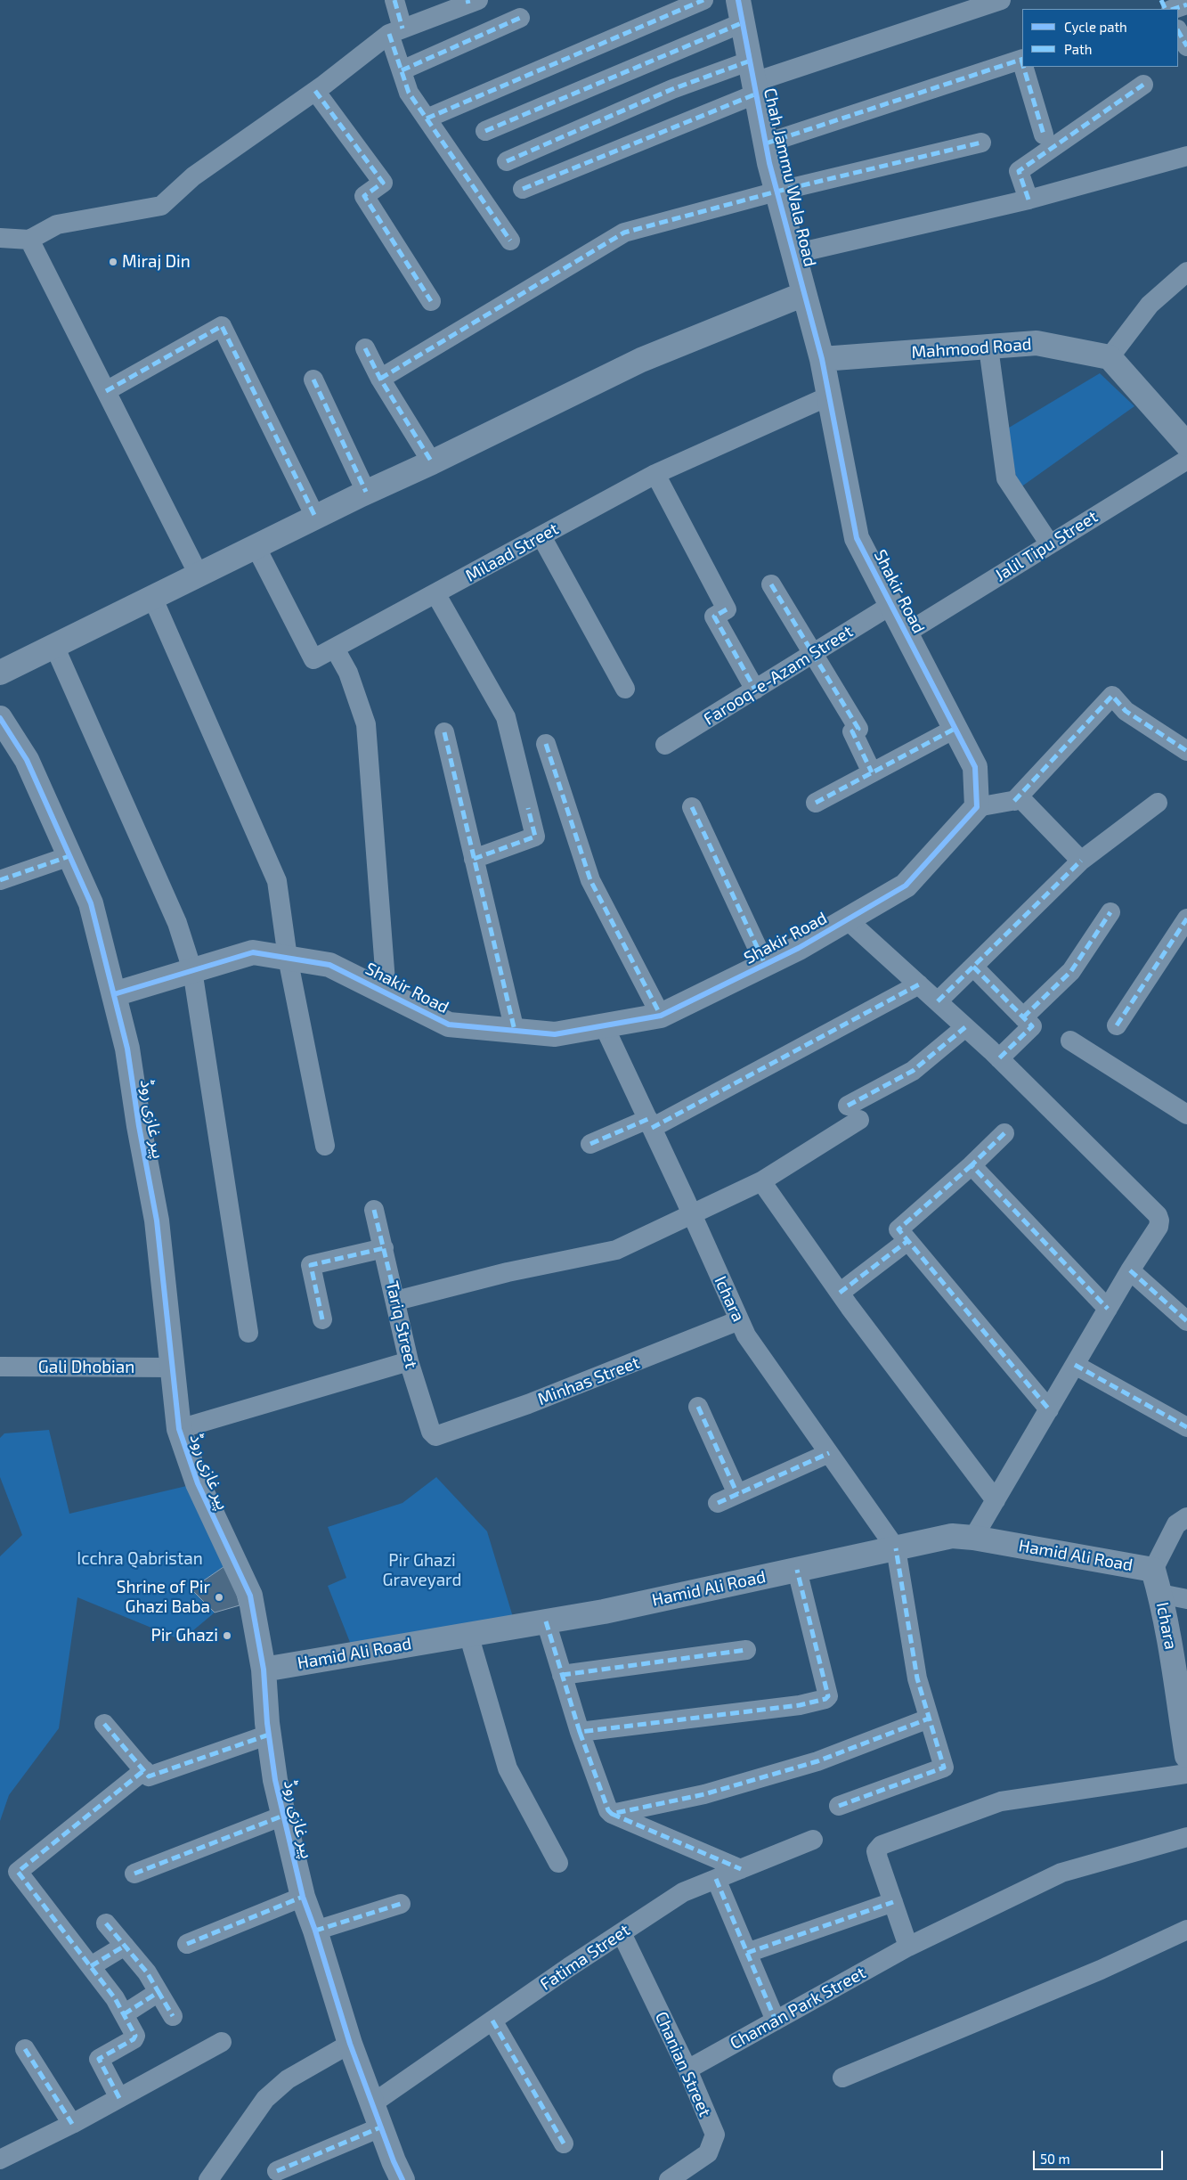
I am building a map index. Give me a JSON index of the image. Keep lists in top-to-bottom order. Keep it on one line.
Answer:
{"streets":{"street":["Chah Jammu Wala Road","Mahmood Road","Jalil Tipu Street","Milaad Street","Shakir Road","Farooq-e-Azam Street","پیر غازی روڈ","Ichara","Tariq Street","Gali Dhobian","Minhas Street","Hamid Ali Road","Fatima Street","Chaman Park Street","Chanian Street"]},"crossings":[["Chah Jammu Wala Road","Mahmood Road"],["Chah Jammu Wala Road","Shakir Road"],["Mahmood Road","Shakir Road"],["Jalil Tipu Street","Shakir Road"],["Milaad Street","Shakir Road"],["Shakir Road","Farooq-e-Azam Street"],["Shakir Road","پیر غازی روڈ"],["Shakir Road","Ichara"],["پیر غازی روڈ","Gali Dhobian"],["پیر غازی روڈ","Hamid Ali Road"],["پیر غازی روڈ","Fatima Street"],["Ichara","Minhas Street"],["Ichara","Hamid Ali Road"],["Tariq Street","Minhas Street"],["Fatima Street","Chanian Street"],["Chaman Park Street","Chanian Street"]],"parks":["Icchra Qabristan","Pir Ghazi Graveyard"],"places":["Miraj Din","Shrine of Pir Ghazi Baba","Pir Ghazi"],"legend":["Cycle path","Path"],"scale_bar":"50 m"}
